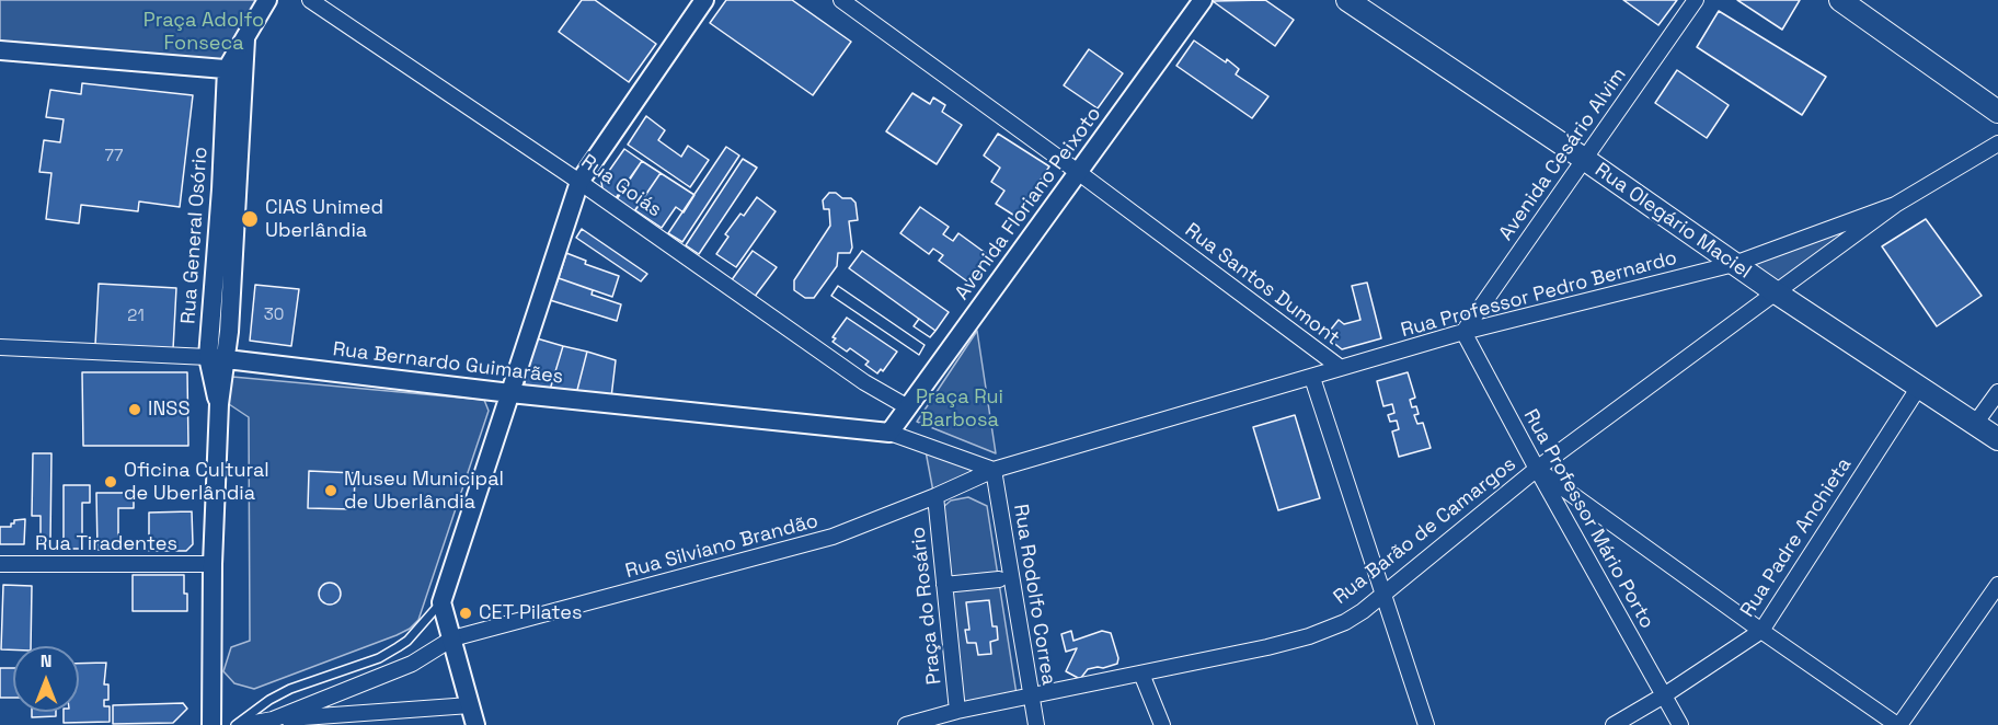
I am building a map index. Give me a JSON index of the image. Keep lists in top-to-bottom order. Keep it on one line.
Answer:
{"streets":{"main road":["Rua Olegário Maciel"],"street":["Avenida Cesário Alvim","Rua Goiás","Avenida Floriano Peixoto","Rua General Osório","Rua Santos Dumont","Rua Professor Pedro Bernardo","Rua Bernardo Guimarães","Rua Professor Mário Porto","Rua Barão de Camargos","Rua Padre Anchieta","Rua Tiradentes","Rua Silviano Brandão","Rua Rodolfo Correa","Praça do Rosário"]},"crossings":[["Avenida Cesário Alvim","Rua Olegário Maciel"],["Avenida Cesário Alvim","Rua Professor Pedro Bernardo"],["Avenida Cesário Alvim","Rua Professor Mário Porto"],["Rua Goiás","Avenida Floriano Peixoto"],["Avenida Floriano Peixoto","Rua Santos Dumont"],["Avenida Floriano Peixoto","Rua Bernardo Guimarães"],["Rua Olegário Maciel","Rua Professor Pedro Bernardo"],["Rua Olegário Maciel","Rua Barão de Camargos"],["Rua Olegário Maciel","Rua Padre Anchieta"],["Rua General Osório","Rua Bernardo Guimarães"],["Rua General Osório","Rua Tiradentes"],["Rua Santos Dumont","Rua Professor Pedro Bernardo"],["Rua Professor Pedro Bernardo","Rua Professor Mário Porto"],["Rua Professor Pedro Bernardo","Rua Barão de Camargos"],["Rua Professor Mário Porto","Rua Barão de Camargos"],["Rua Professor Mário Porto","Rua Padre Anchieta"],["Rua Barão de Camargos","Rua Rodolfo Correa"],["Rua Barão de Camargos","Praça do Rosário"],["Rua Silviano Brandão","Rua Rodolfo Correa"],["Rua Silviano Brandão","Praça do Rosário"]],"parks":["Praça Adolfo Fonseca","Praça Rui Barbosa"],"places":["CIAS Unimed Uberlândia","INSS","Oficina Cultural de Uberlândia","Museu Municipal de Uberlândia","CET Pilates"],"house_numbers":["77","30","21"],"north":"top"}
